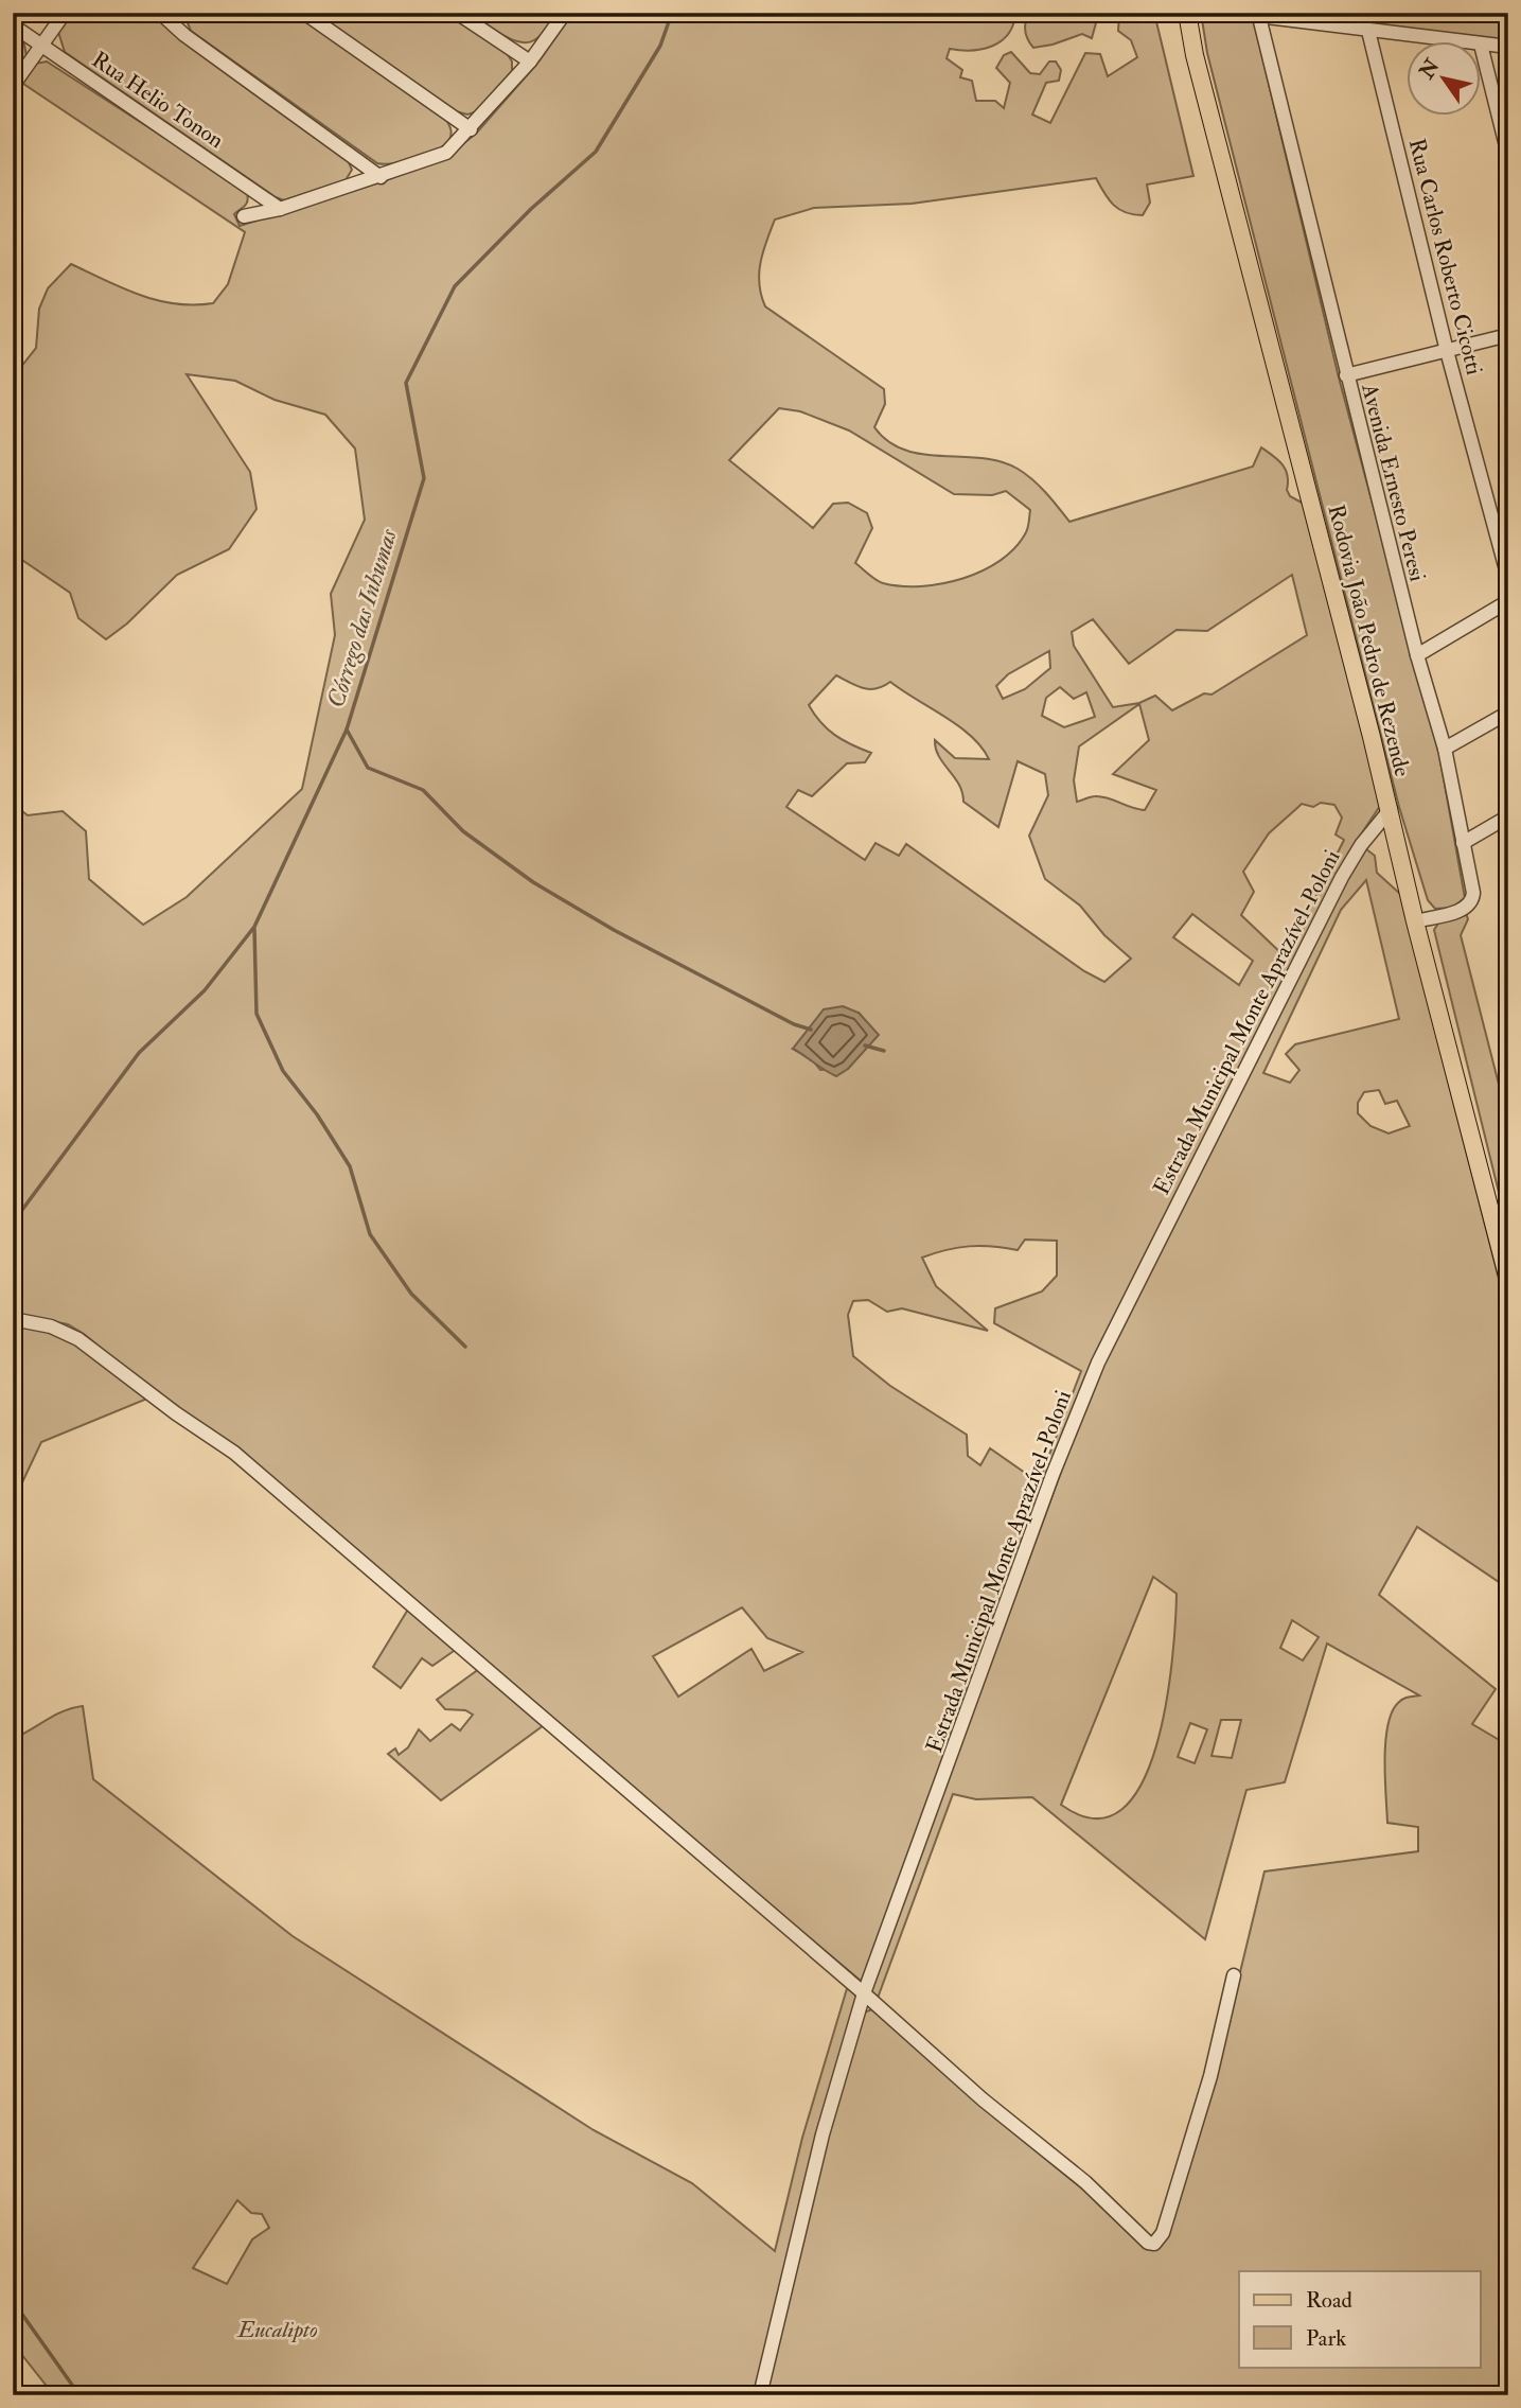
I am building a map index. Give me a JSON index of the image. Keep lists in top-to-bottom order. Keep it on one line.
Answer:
{"streets":{"main road":["Rodovia João Pedro de Rezende"],"street":["Rua Helio Tonon","Rua Carlos Roberto Cicotti","Avenida Ernesto Peresi","Estrada Municipal Monte Aprazível-Poloni"]},"crossings":[["Avenida Ernesto Peresi","Rodovia João Pedro de Rezende"],["Rodovia João Pedro de Rezende","Estrada Municipal Monte Aprazível-Poloni"]],"water":["Córrego das Inhumas"],"parks":["Eucalipto"],"legend":["Road","Park"],"north":"top left"}
